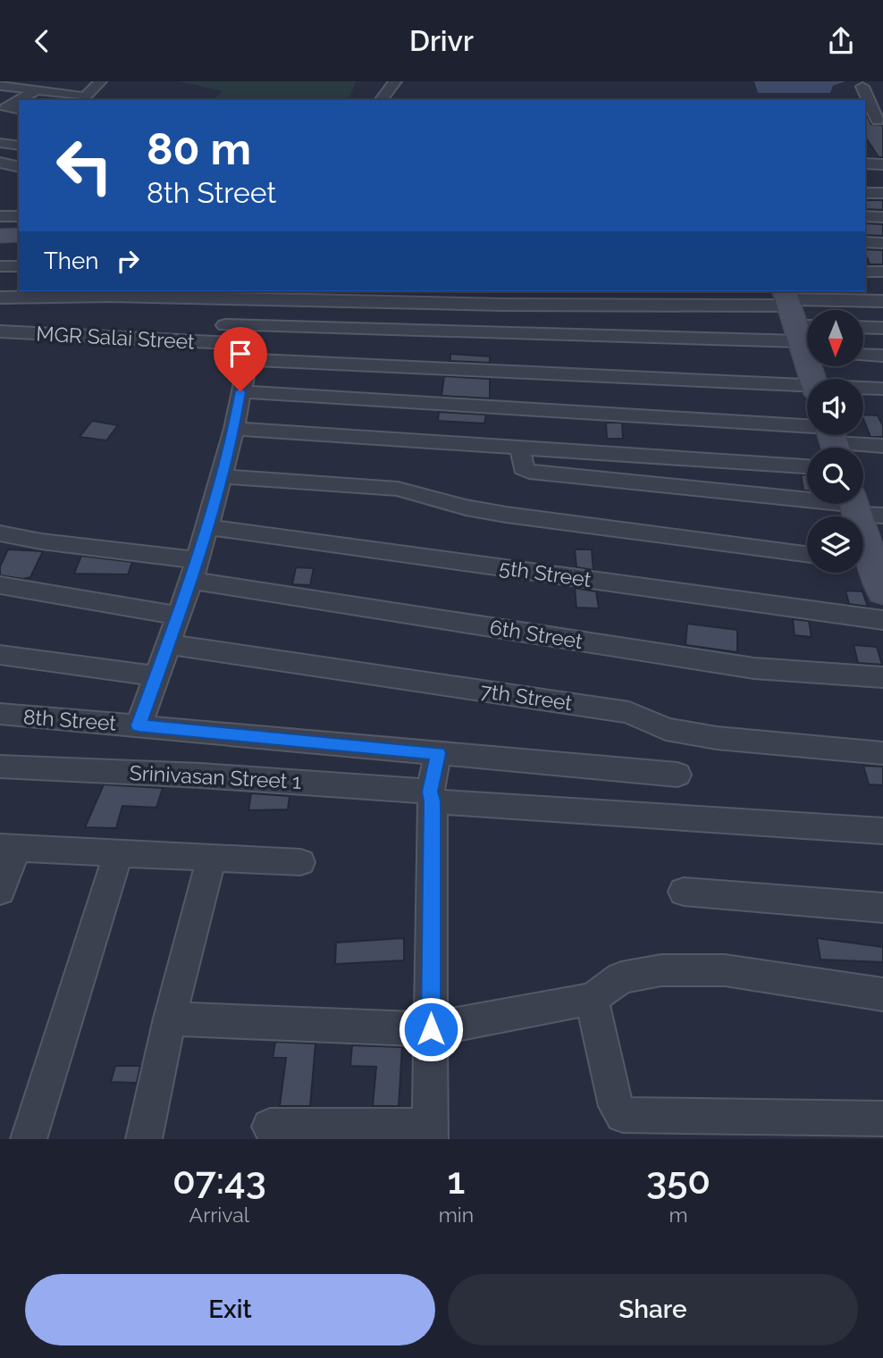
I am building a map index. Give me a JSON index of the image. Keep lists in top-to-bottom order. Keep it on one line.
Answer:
{"streets":{"street":["MGR Salai Street","5th Street","6th Street","7th Street","8th Street","Srinivasan Street 1"]},"north":"bottom","page":{"header":"Drivr","turn":["80 m","8th Street"],"then":"Then","eta":["07:43","Arrival","1","min","350","m"],"buttons":["Exit","Share"]}}
